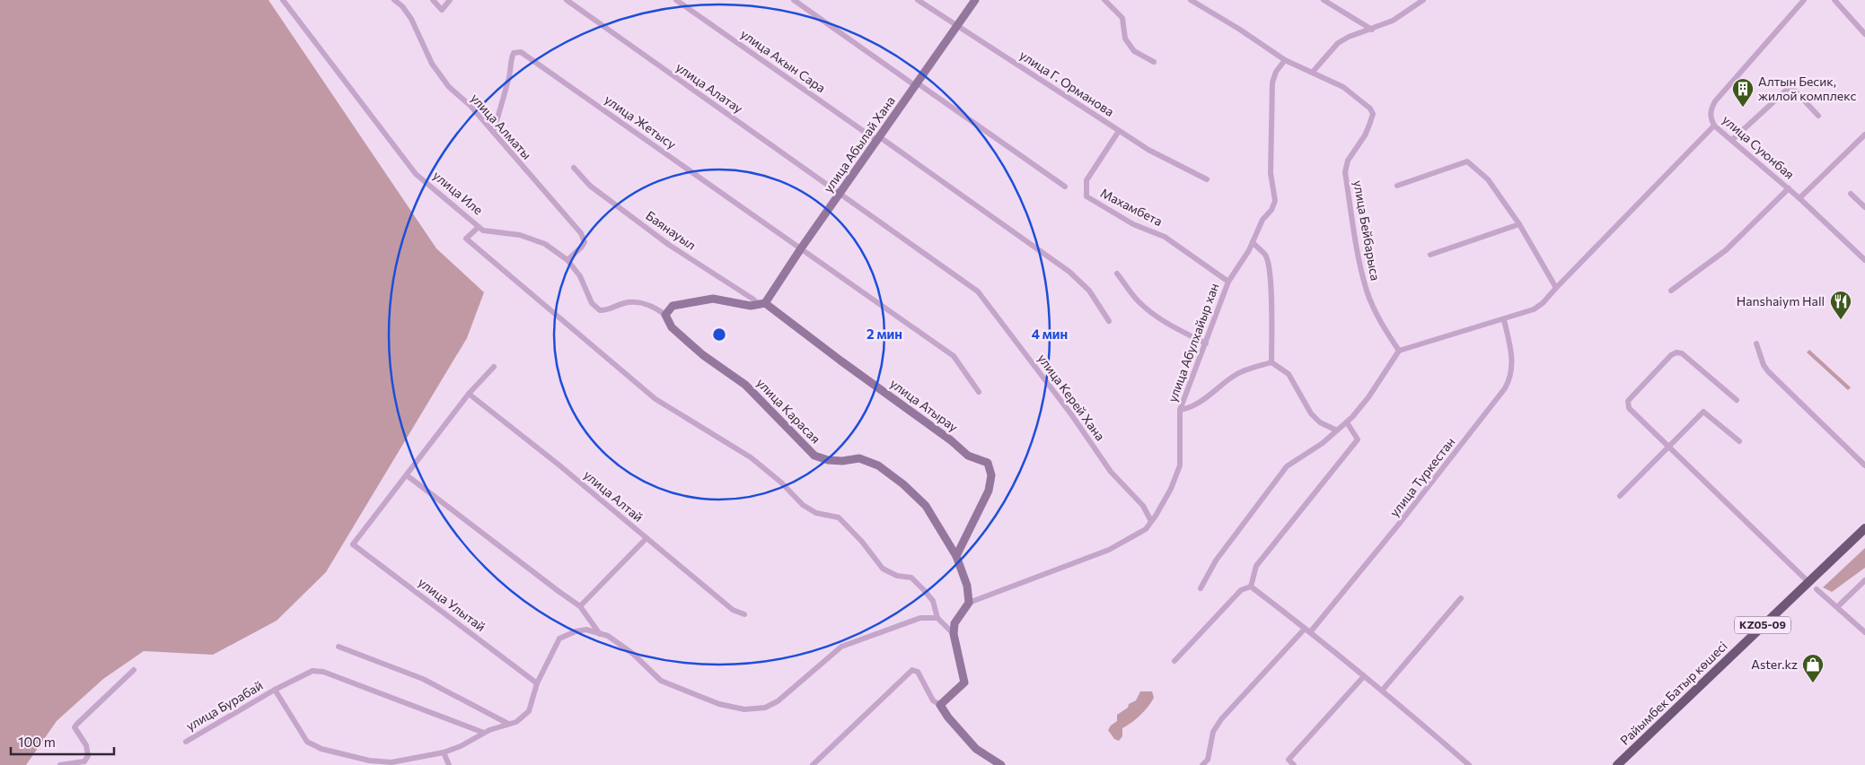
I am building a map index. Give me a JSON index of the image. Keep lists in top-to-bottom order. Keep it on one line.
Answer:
{"streets":{"main road":["KZ05-09","Райымбек Батыр көшесі"],"street":["улица Акын Сара","улица Г. Орманова","улица Алатау","улица Жетысу","улица Алматы","улица Абылай Хана","улица Суюнбая","улица Иле","Махамбета","Баянауыл","улица Бейбарыса","улица Абулхайыр хан","улица Керей Хана","улица Атырау","улица Карасая","улица Туркестан","улица Алтай","улица Улытай","улица Бурабай"]},"crossings":[["улица Акын Сара","улица Абылай Хана"],["улица Г. Орманова","улица Абылай Хана"],["улица Г. Орманова","Махамбета"],["улица Алатау","улица Абылай Хана"],["улица Алатау","улица Керей Хана"],["улица Жетысу","улица Алматы"],["улица Жетысу","улица Абылай Хана"],["улица Алматы","улица Иле"],["улица Абылай Хана","Баянауыл"],["улица Абылай Хана","улица Керей Хана"],["улица Абылай Хана","улица Атырау"],["улица Иле","улица Карасая"],["Махамбета","улица Абулхайыр хан"],["Баянауыл","улица Атырау"],["улица Бейбарыса","улица Абулхайыр хан"],["улица Абулхайыр хан","улица Керей Хана"],["улица Абулхайыр хан","улица Карасая"],["улица Атырау","улица Карасая"],["улица Улытай","улица Бурабай"]],"places":{"building":["Алтын Бесик, жилой комплекс"],"restaurant":["Hanshaiym Hall"],"shop":["Aster.kz"]},"scale_bar":"100 m","rings":["2 мин","4 мин"]}
